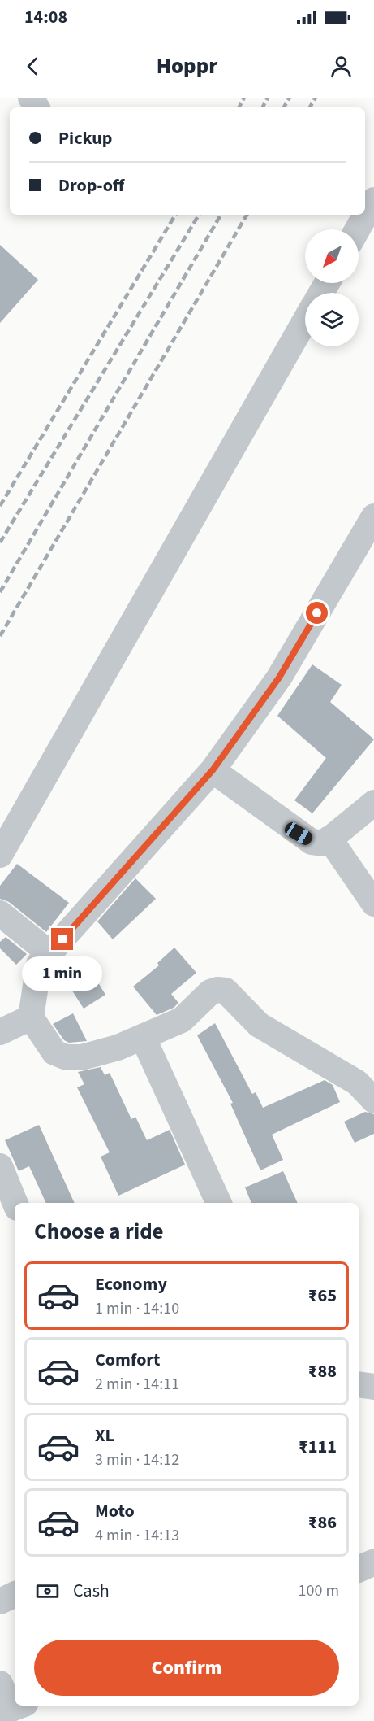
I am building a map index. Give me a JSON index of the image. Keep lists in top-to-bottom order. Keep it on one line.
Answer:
{"north":"bottom left","page":{"status":"14:08","header":"Hoppr","banner":["Pickup","Drop-off"],"bubble":"1 min","heading":"Choose a ride","list":[{"name":"Economy","note":"1 min · 14:10","value":"₹65"},{"name":"Comfort","note":"2 min · 14:11","value":"₹88"},{"name":"XL","note":"3 min · 14:12","value":"₹111"},{"name":"Moto","note":"4 min · 14:13","value":"₹86"}],"pay":["Cash","100 m"],"buttons":"Confirm"}}
